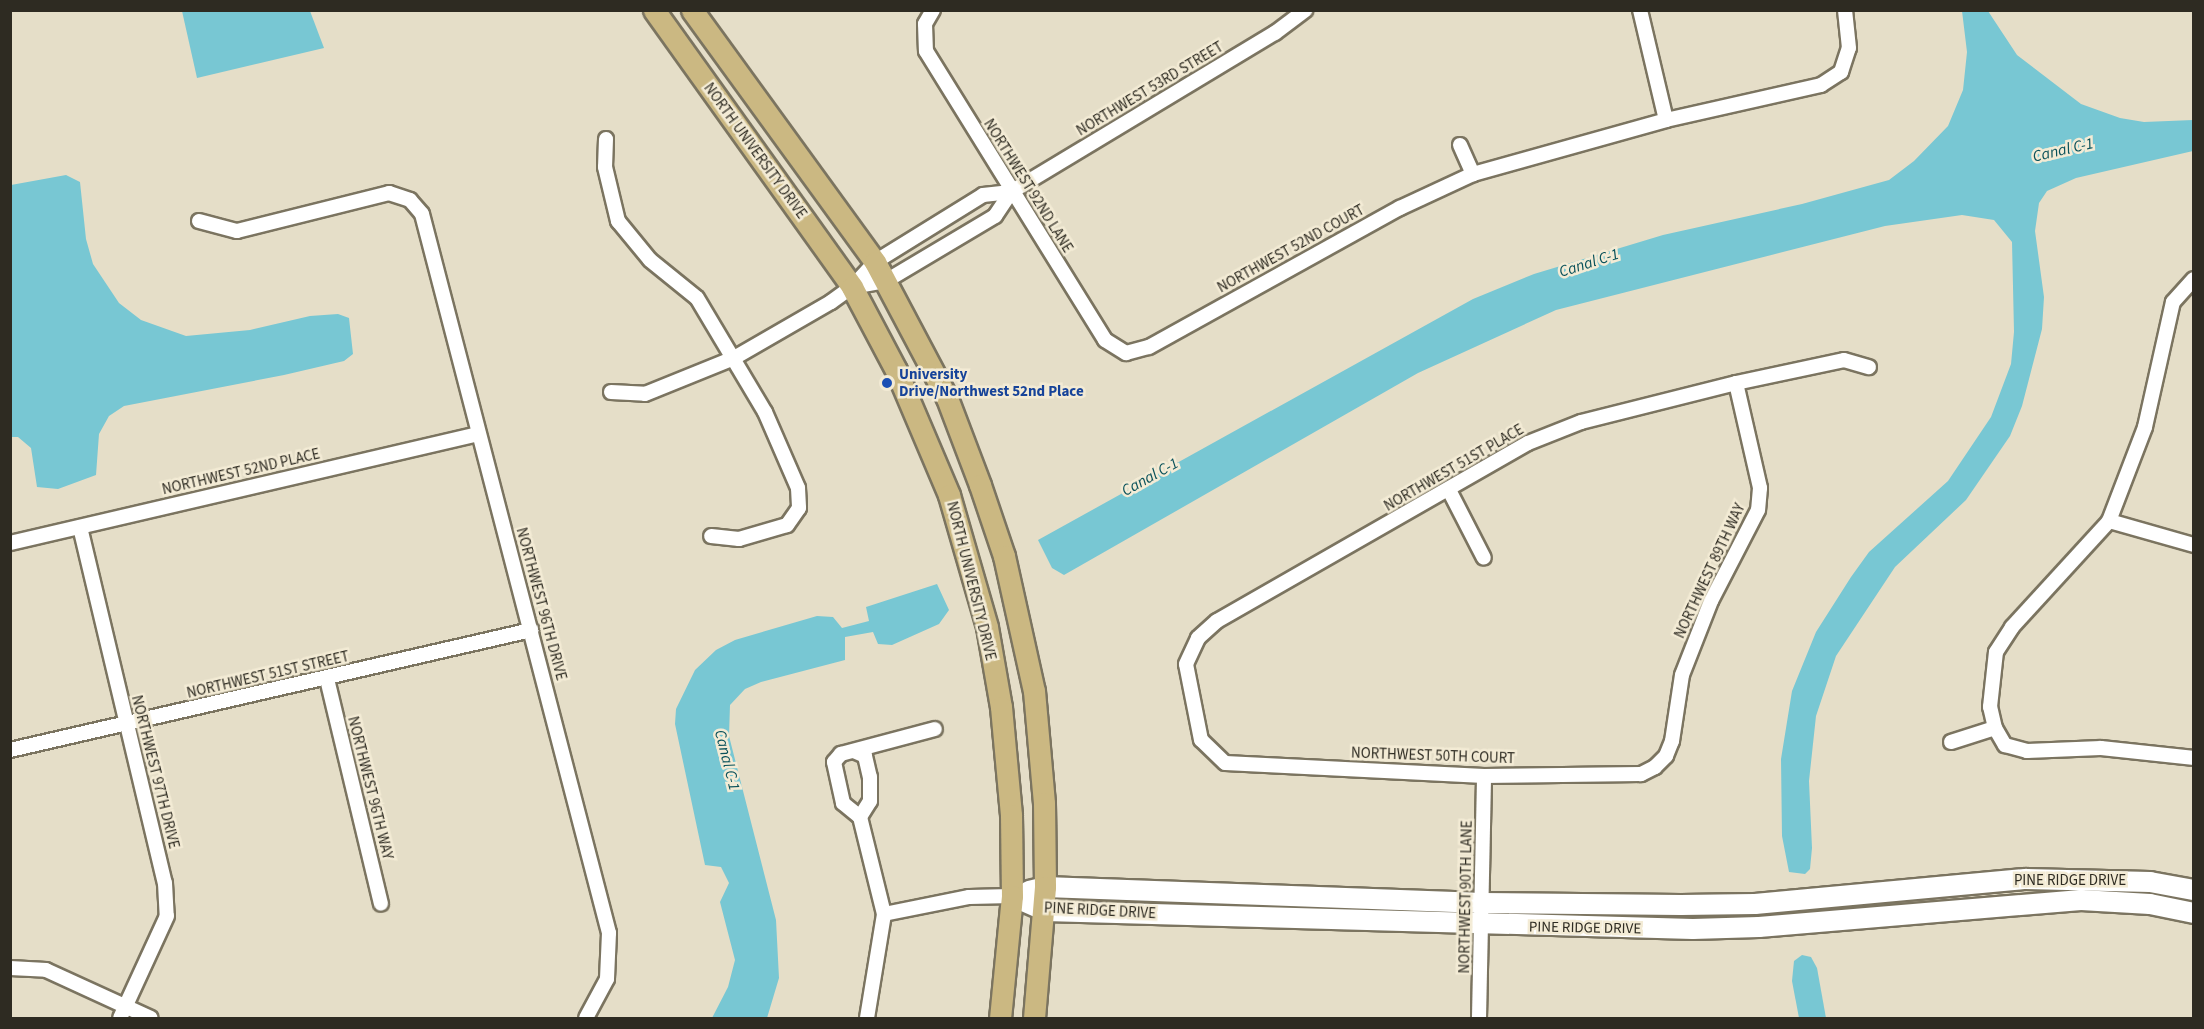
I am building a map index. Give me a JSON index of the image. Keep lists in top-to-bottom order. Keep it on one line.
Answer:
{"streets":{"main road":["NORTH UNIVERSITY DRIVE"],"street":["NORTHWEST 53RD STREET","NORTHWEST 92ND LANE","NORTHWEST 52ND COURT","NORTHWEST 51ST PLACE","NORTHWEST 52ND PLACE","NORTHWEST 89TH WAY","NORTHWEST 96TH DRIVE","NORTHWEST 51ST STREET","NORTHWEST 50TH COURT","NORTHWEST 97TH DRIVE","NORTHWEST 96TH WAY","PINE RIDGE DRIVE","NORTHWEST 90TH LANE"]},"crossings":[["NORTHWEST 53RD STREET","NORTH UNIVERSITY DRIVE"],["NORTHWEST 53RD STREET","NORTHWEST 92ND LANE"],["NORTH UNIVERSITY DRIVE","PINE RIDGE DRIVE"],["NORTHWEST 92ND LANE","NORTHWEST 52ND COURT"],["NORTHWEST 51ST PLACE","NORTHWEST 89TH WAY"],["NORTHWEST 51ST PLACE","NORTHWEST 50TH COURT"],["NORTHWEST 52ND PLACE","NORTHWEST 96TH DRIVE"],["NORTHWEST 52ND PLACE","NORTHWEST 97TH DRIVE"],["NORTHWEST 89TH WAY","NORTHWEST 50TH COURT"],["NORTHWEST 96TH DRIVE","NORTHWEST 51ST STREET"],["NORTHWEST 51ST STREET","NORTHWEST 97TH DRIVE"],["NORTHWEST 51ST STREET","NORTHWEST 96TH WAY"],["NORTHWEST 50TH COURT","NORTHWEST 90TH LANE"],["PINE RIDGE DRIVE","NORTHWEST 90TH LANE"]],"water":["Canal C-1"],"places":["University Drive/Northwest 52nd Place"]}
